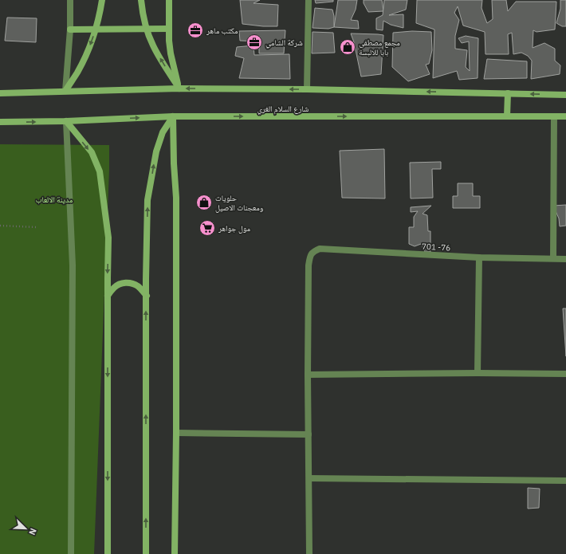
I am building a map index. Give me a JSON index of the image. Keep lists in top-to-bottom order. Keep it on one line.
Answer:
{"streets":{"street":["شارع السلام الغري","701 -76"]},"parks":["مدينة الالعاب"],"places":{"office":["مكتب ماهر","شركة الشامي"],"shop":["مجمع مصطفى بابا للالبسة","حلويات ومعجنات الاصيل"],"supermarket":["مول جواهر"]},"north":"bottom right"}
